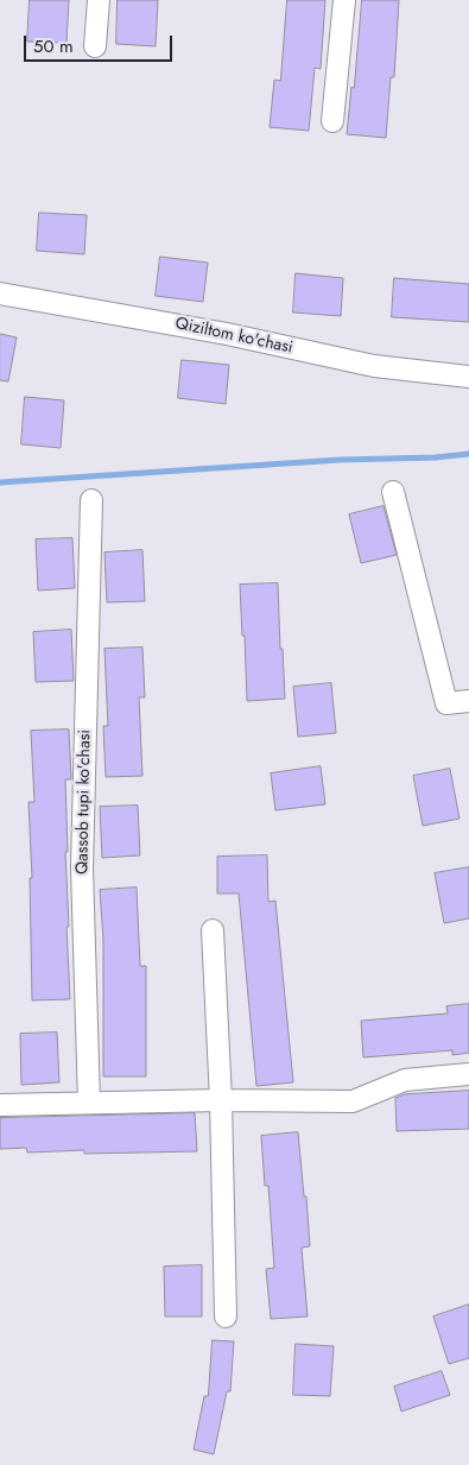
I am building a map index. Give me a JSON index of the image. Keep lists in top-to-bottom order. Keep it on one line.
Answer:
{"streets":{"street":["Qiziltom ko'chasi","Qassob tupi ko'chasi"]},"scale_bar":"50 m"}
